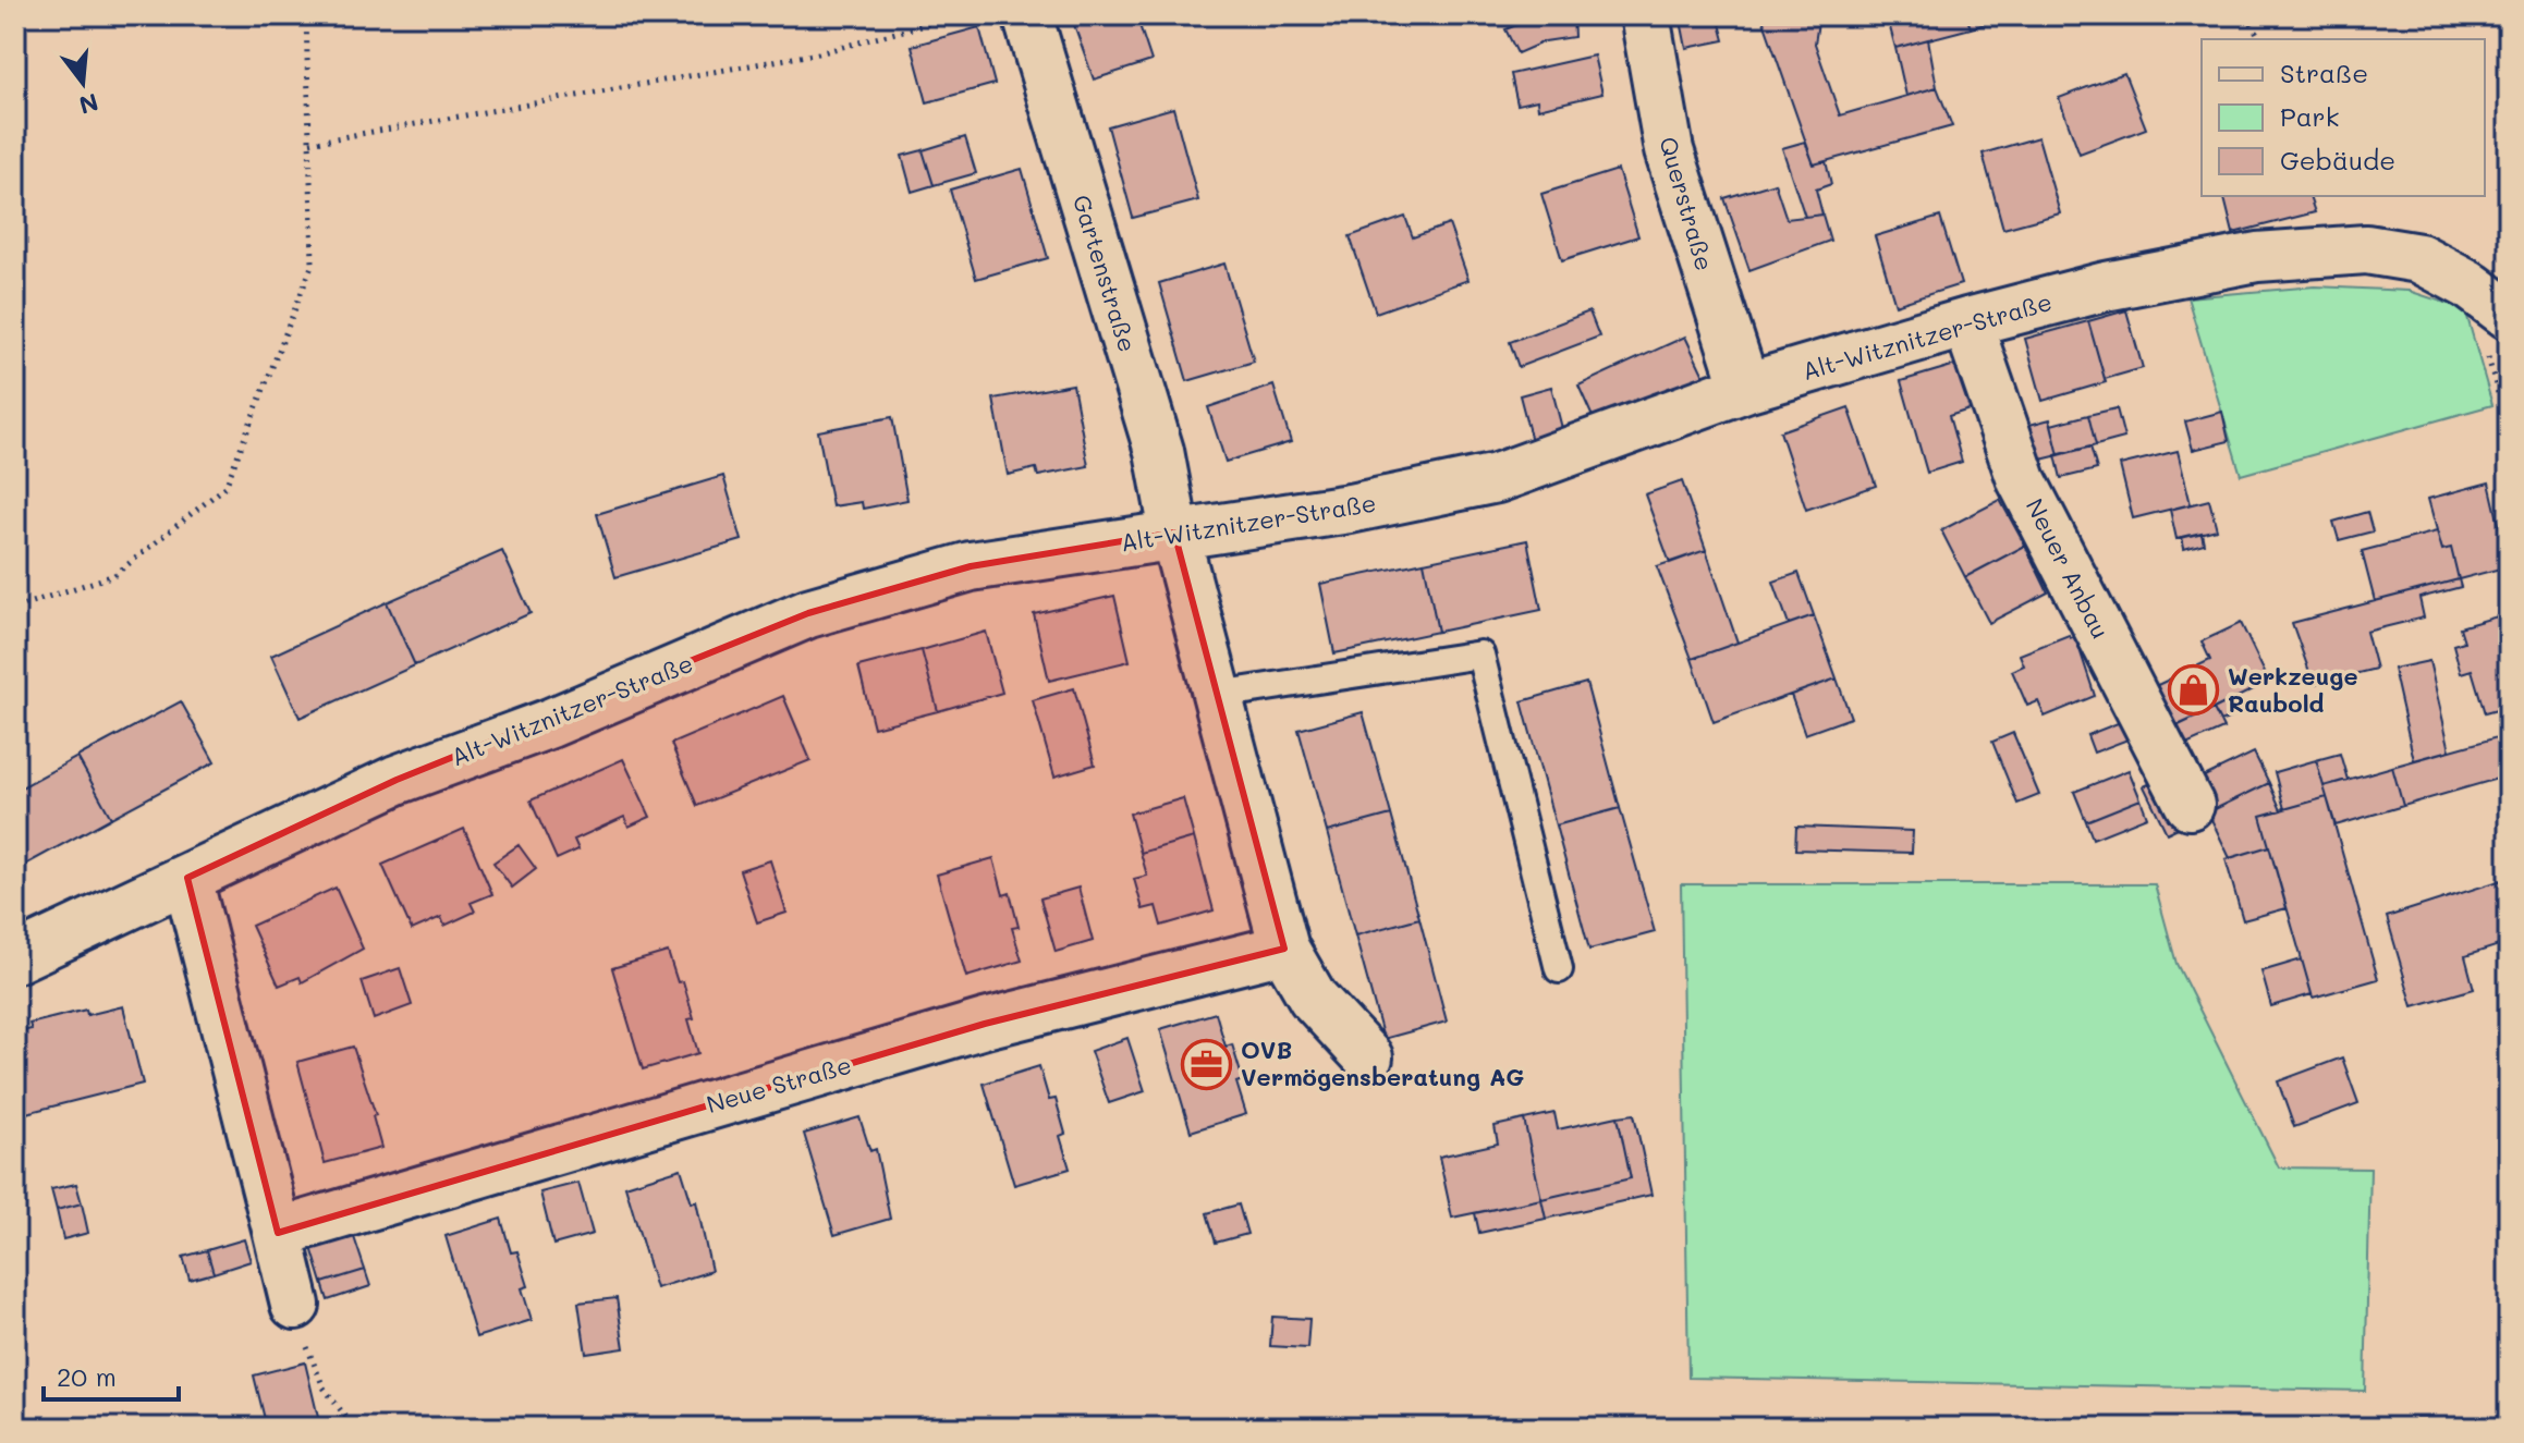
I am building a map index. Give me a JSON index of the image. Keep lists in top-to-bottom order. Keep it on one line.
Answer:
{"streets":{"street":["Querstraße","Gartenstraße","Alt-Witznitzer-Straße","Neuer Anbau","Neue Straße"]},"crossings":[["Querstraße","Alt-Witznitzer-Straße"],["Gartenstraße","Alt-Witznitzer-Straße"],["Alt-Witznitzer-Straße","Neuer Anbau"]],"places":{"shop":["Werkzeuge Raubold"],"office":["OVB Vermögensberatung AG"]},"legend":["Straße","Park","Gebäude"],"scale_bar":"20 m","north":"bottom"}
